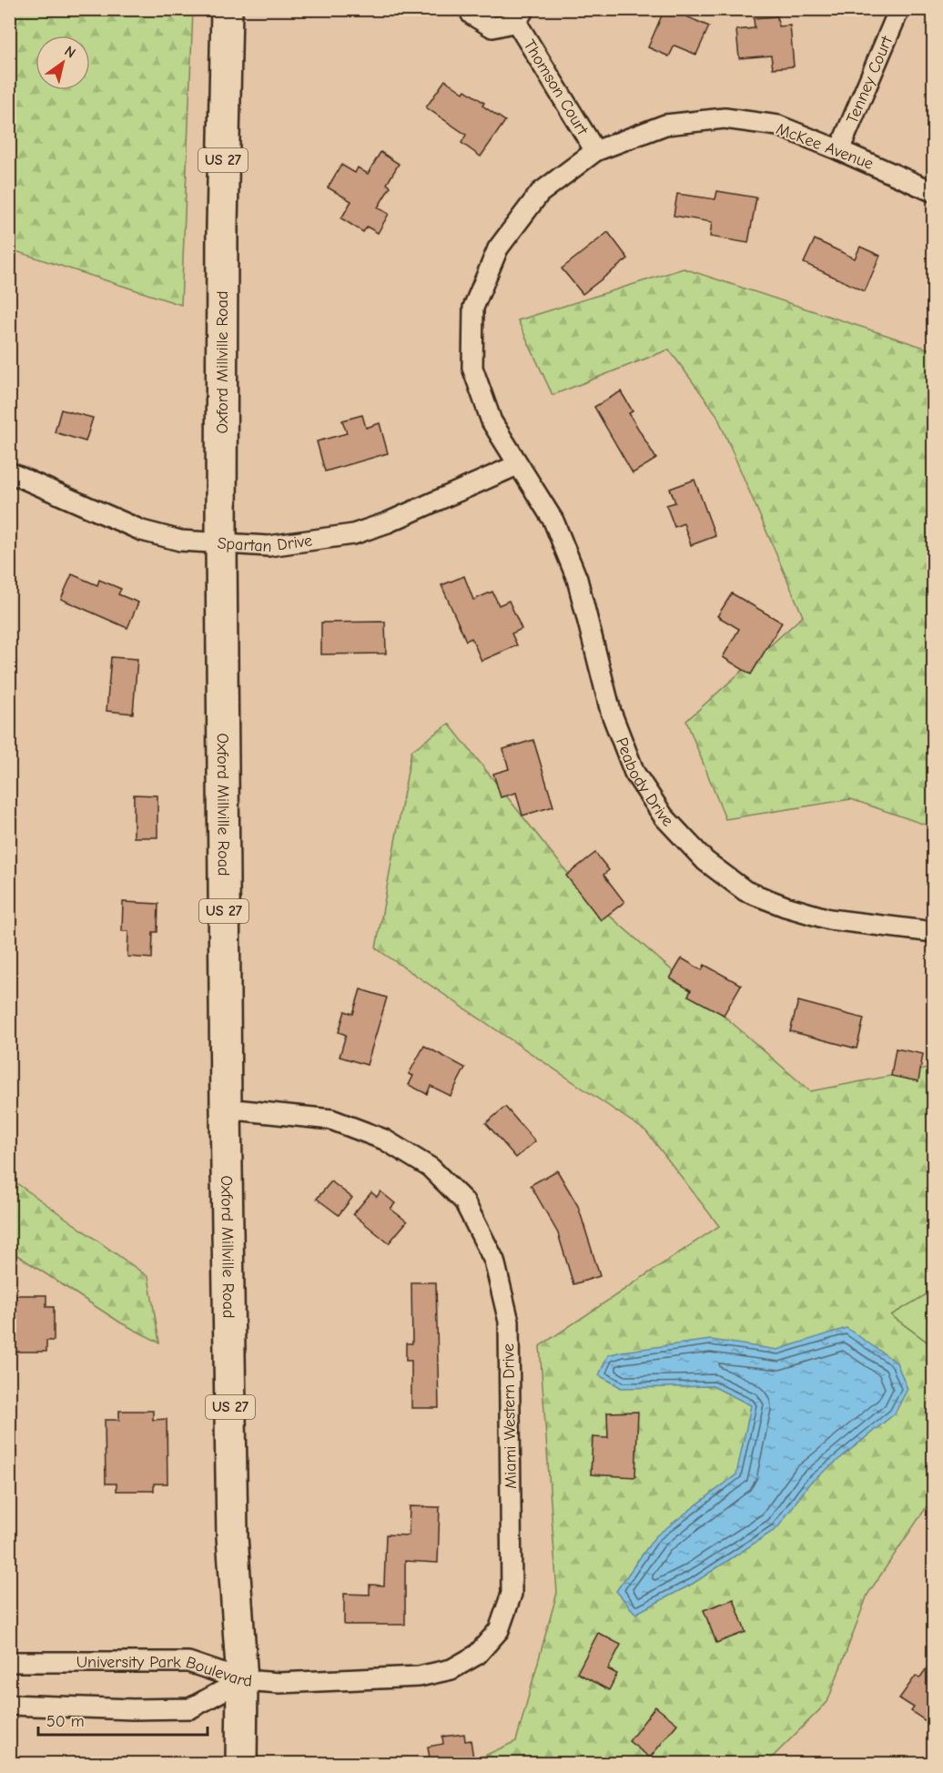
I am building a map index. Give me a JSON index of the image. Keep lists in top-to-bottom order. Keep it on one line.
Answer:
{"streets":{"highway":["US 27","Oxford Millville Road"],"street":["Tenney Court","Thomson Court","McKee Avenue","Spartan Drive","Peabody Drive","Miami Western Drive","University Park Boulevard"]},"crossings":[["Tenney Court","McKee Avenue"],["Thomson Court","McKee Avenue"],["McKee Avenue","Spartan Drive"],["McKee Avenue","Peabody Drive"],["Oxford Millville Road","Spartan Drive"],["Oxford Millville Road","Miami Western Drive"],["Oxford Millville Road","University Park Boulevard"],["Spartan Drive","Peabody Drive"],["Miami Western Drive","University Park Boulevard"]],"scale_bar":"50 m","north":"top right"}
